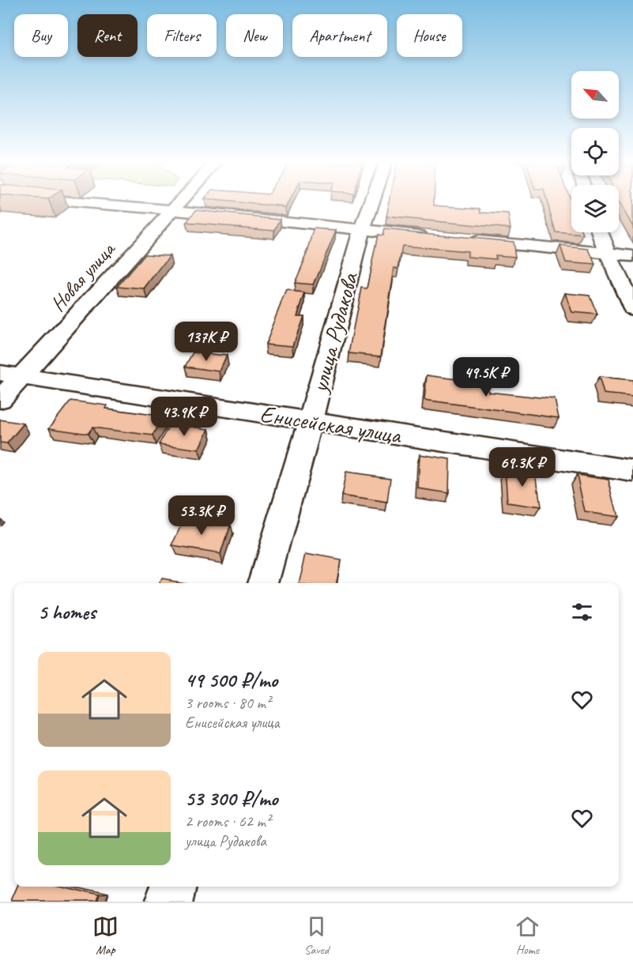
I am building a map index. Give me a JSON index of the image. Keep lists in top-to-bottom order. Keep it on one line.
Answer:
{"streets":{"street":["Новая улица","улица Рудакова","Енисейская улица"]},"crossings":[["Новая улица","Енисейская улица"],["улица Рудакова","Енисейская улица"]],"north":"top left","page":{"chip":["Buy","Rent","Filters","New","Apartment","House"],"price":["137K ₽","49.5K ₽","43.9K ₽","69.3K ₽","53.3K ₽"],"heading":"5 homes","list":[{"name":"49 500 ₽/mo","note":"3 rooms · 80 m² · Енисейская улица"},{"name":"53 300 ₽/mo","note":"2 rooms · 62 m² · улица Рудакова"}],"tabs":["Map","Saved","Home"]}}
